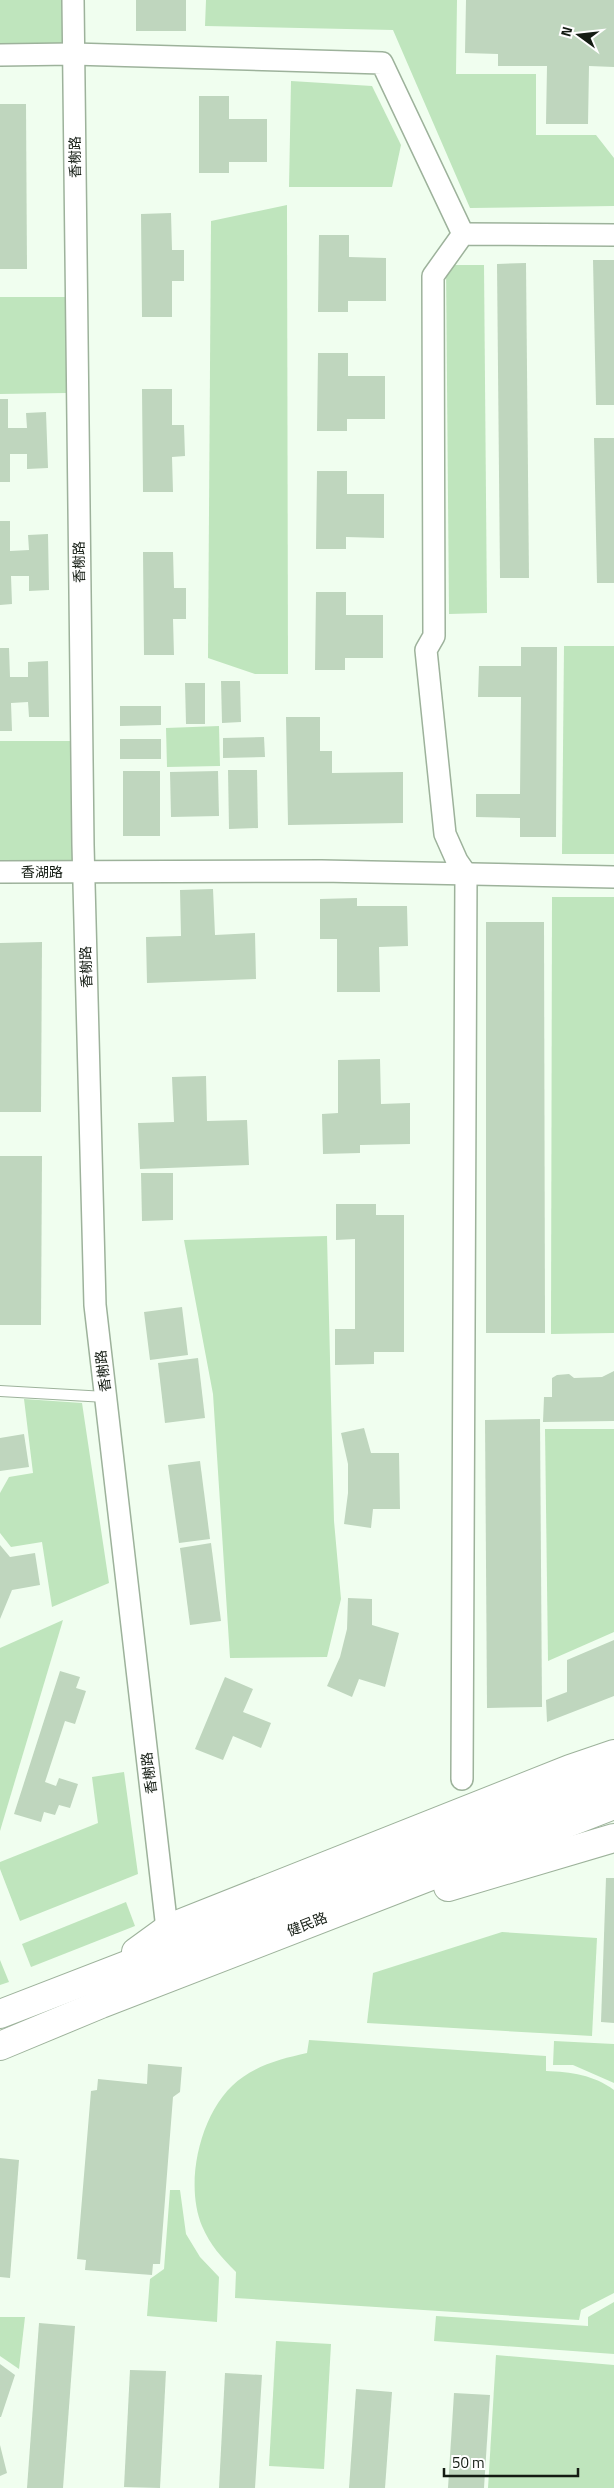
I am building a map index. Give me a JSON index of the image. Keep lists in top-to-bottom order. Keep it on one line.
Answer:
{"streets":{"main road":["健民路"],"street":["香榭路","香湖路"]},"crossings":[["香榭路","香湖路"]],"scale_bar":"50 m","north":"left"}
